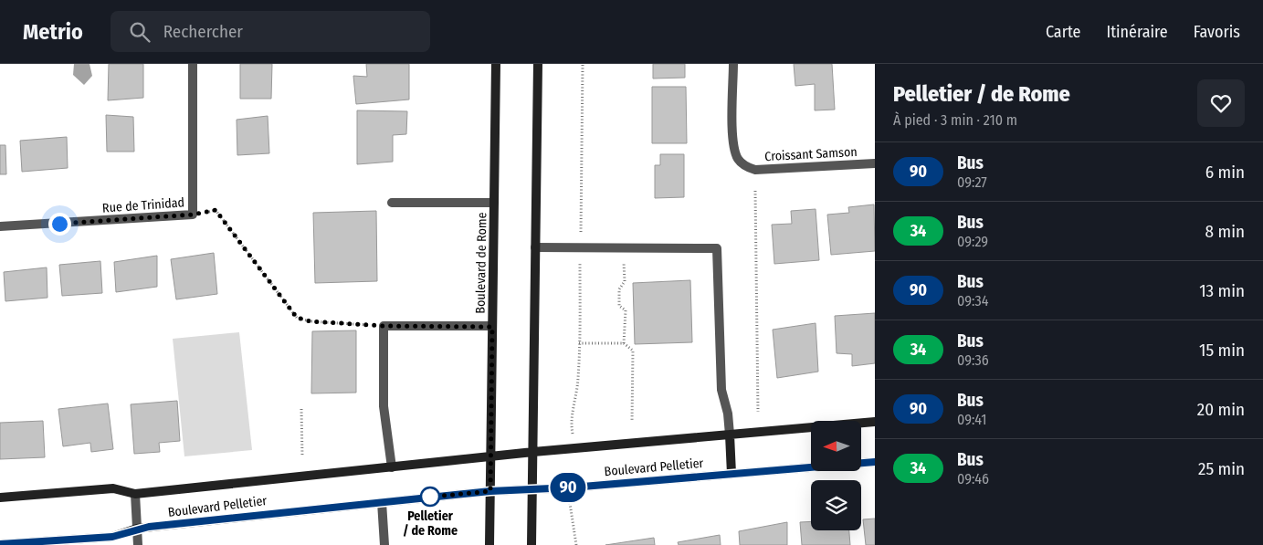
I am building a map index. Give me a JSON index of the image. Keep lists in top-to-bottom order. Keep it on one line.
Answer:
{"streets":{"street":["Croissant Samson","Rue de Trinidad","Boulevard de Rome","Boulevard Pelletier"]},"crossings":[["Boulevard de Rome","Boulevard Pelletier"]],"places":["Pelletier / de Rome"],"lines":["bus line 90"],"north":"left","page":{"header":"Metrio","search":"Rechercher","nav":["Carte","Itinéraire","Favoris"],"on_map":"90","heading":["Pelletier / de Rome","À pied · 3 min · 210 m"],"list":[{"mark":"90","name":"Bus","note":"09:27","value":"6 min"},{"mark":"34","name":"Bus","note":"09:29","value":"8 min"},{"mark":"90","name":"Bus","note":"09:34","value":"13 min"},{"mark":"34","name":"Bus","note":"09:36","value":"15 min"},{"mark":"90","name":"Bus","note":"09:41","value":"20 min"},{"mark":"34","name":"Bus","note":"09:46","value":"25 min"}]}}
